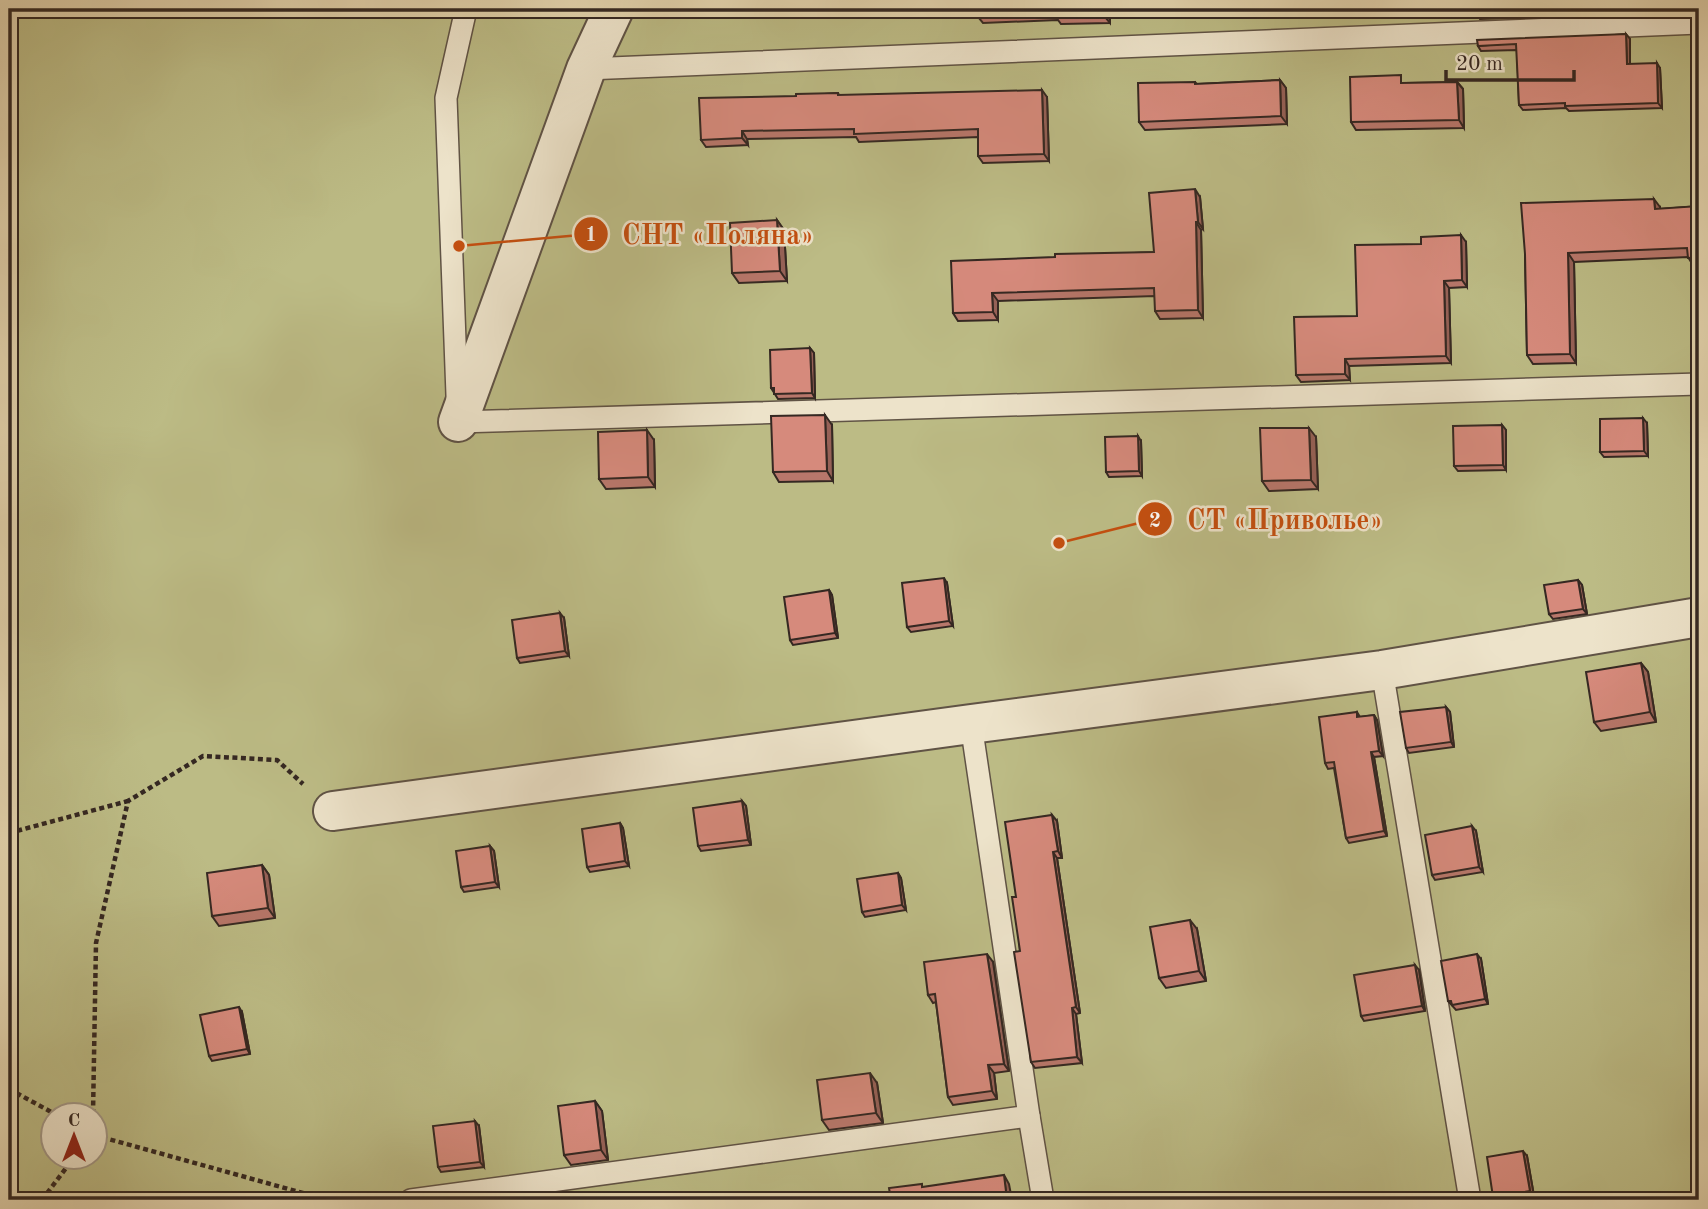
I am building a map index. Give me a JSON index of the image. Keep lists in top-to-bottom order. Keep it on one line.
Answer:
{"places":["СНТ «Поляна»","СТ «Приволье»"],"scale_bar":"20 m","north":"top"}
